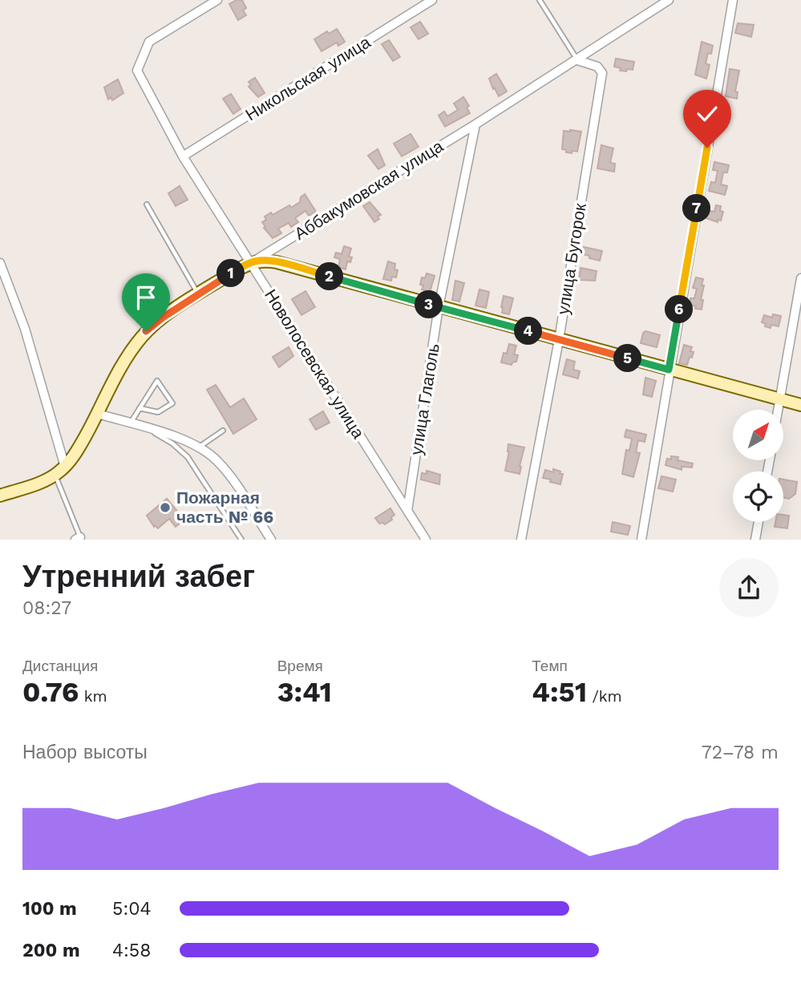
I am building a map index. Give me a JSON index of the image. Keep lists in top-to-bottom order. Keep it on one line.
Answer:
{"streets":{"street":["Никольская улица","Аббакумовская улица","улица Бугорок","Новолосевская улица","улица Глаголь"]},"crossings":[["Никольская улица","Новолосевская улица"],["Аббакумовская улица","улица Бугорок"],["Аббакумовская улица","Новолосевская улица"],["Аббакумовская улица","улица Глаголь"],["Новолосевская улица","улица Глаголь"]],"places":["Пожарная часть № 66"],"north":"top right","page":{"pins":["7","1","2","3","6","4","5"],"heading":["Утренний забег","08:27"],"stats":[["Дистанция","0.76 km"],["Время","3:41"],["Темп","4:51 /km"]],"chart":["Набор высоты","72–78 m"],"list":[{"name":"100 m","note":"5:04"},{"name":"200 m","note":"4:58"}]}}
